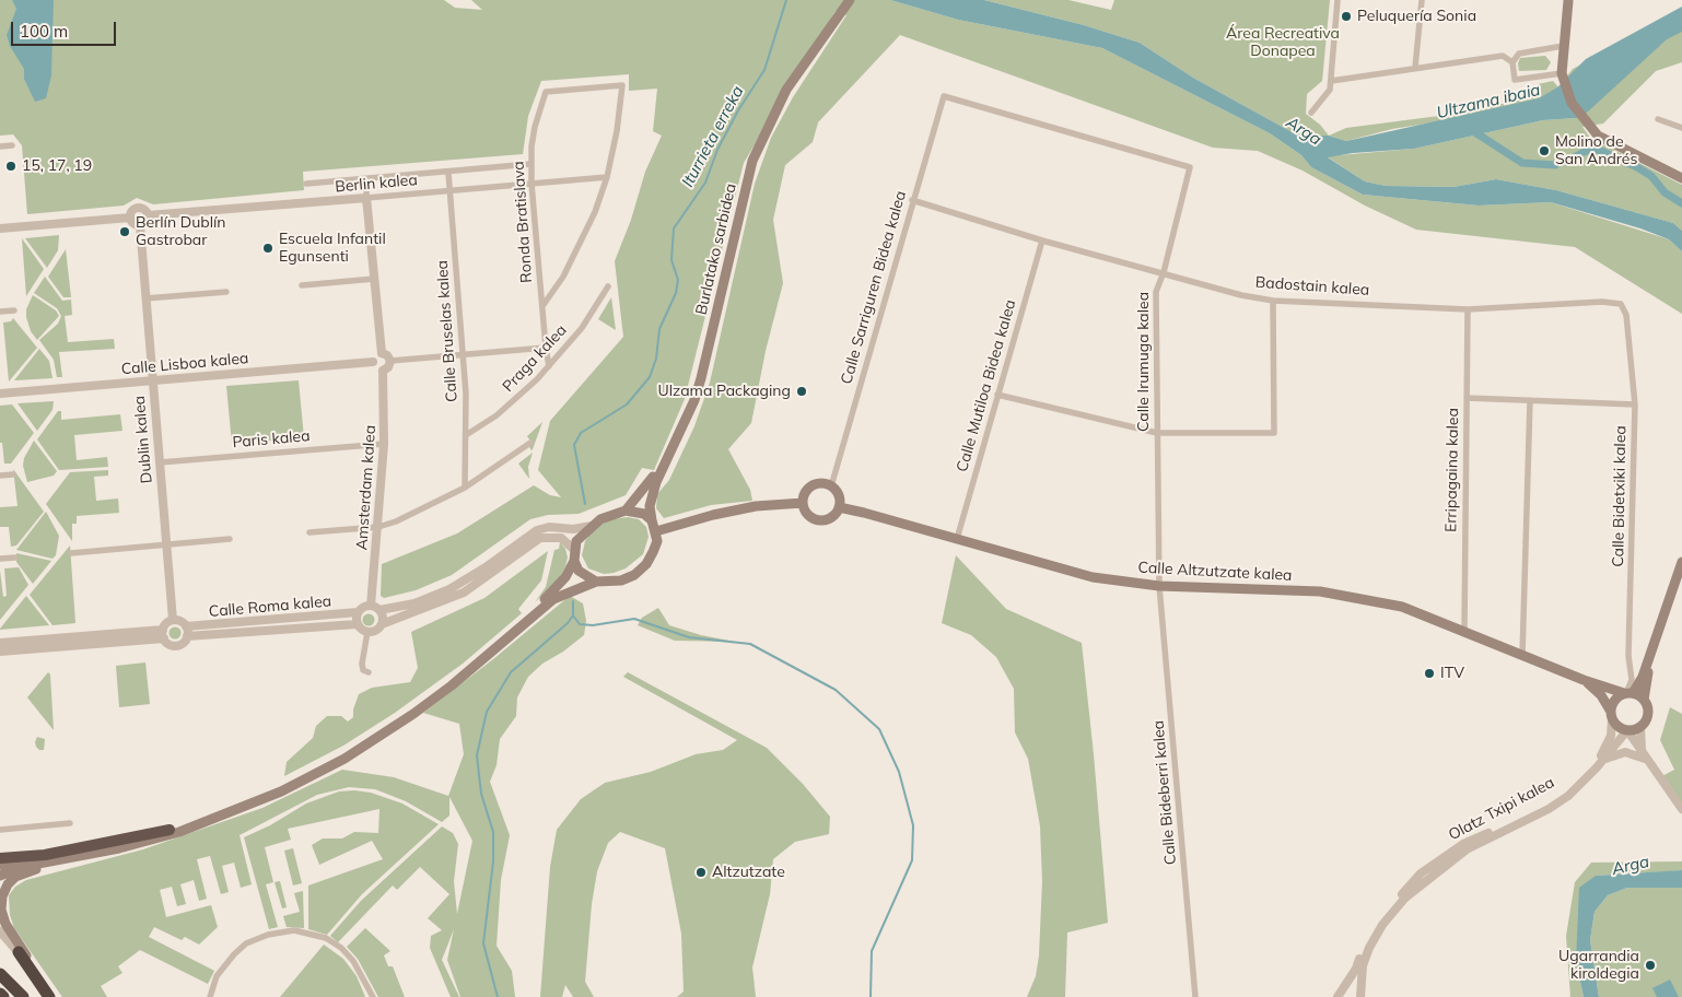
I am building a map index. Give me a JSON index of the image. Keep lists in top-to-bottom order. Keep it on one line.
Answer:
{"streets":{"main road":["Burlatako sarbidea","Calle Altzutzate kalea"],"street":["Berlin kalea","Ronda Bratislava","Badostain kalea","Calle Sarriguren Bidea kalea","Calle Bruselas kalea","Praga kalea","Calle Irumuga kalea","Calle Lisboa kalea","Calle Mutiloa Bidea kalea","Dublin kalea","Paris kalea","Erripagaina kalea","Amsterdam kalea","Calle Bidetxiki kalea","Calle Roma kalea","Calle Bideberri kalea","Olatz Txipi kalea"]},"crossings":[["Berlin kalea","Ronda Bratislava"],["Berlin kalea","Calle Bruselas kalea"],["Berlin kalea","Dublin kalea"],["Ronda Bratislava","Praga kalea"],["Badostain kalea","Calle Sarriguren Bidea kalea"],["Badostain kalea","Calle Irumuga kalea"],["Badostain kalea","Calle Mutiloa Bidea kalea"],["Badostain kalea","Erripagaina kalea"],["Badostain kalea","Calle Bidetxiki kalea"],["Calle Sarriguren Bidea kalea","Calle Irumuga kalea"],["Calle Sarriguren Bidea kalea","Calle Altzutzate kalea"],["Calle Bruselas kalea","Praga kalea"],["Calle Irumuga kalea","Calle Altzutzate kalea"],["Calle Irumuga kalea","Calle Bideberri kalea"],["Calle Lisboa kalea","Dublin kalea"],["Calle Lisboa kalea","Amsterdam kalea"],["Calle Mutiloa Bidea kalea","Calle Altzutzate kalea"],["Dublin kalea","Paris kalea"],["Dublin kalea","Calle Roma kalea"],["Paris kalea","Amsterdam kalea"],["Erripagaina kalea","Calle Bidetxiki kalea"],["Erripagaina kalea","Calle Altzutzate kalea"],["Amsterdam kalea","Calle Roma kalea"],["Calle Bidetxiki kalea","Calle Altzutzate kalea"],["Calle Bidetxiki kalea","Olatz Txipi kalea"],["Calle Altzutzate kalea","Calle Bideberri kalea"],["Calle Altzutzate kalea","Olatz Txipi kalea"]],"water":["Ultzama ibaia","Arga","Iturrieta erreka"],"parks":["Área Recreativa Donapea"],"places":["Peluquería Sonia","Molino de San Andrés","15, 17, 19","Berlín Dublín Gastrobar","Escuela Infantil Egunsenti","Ulzama Packaging","ITV","Altzutzate","Ugarrandia kiroldegia"],"scale_bar":"100 m"}
